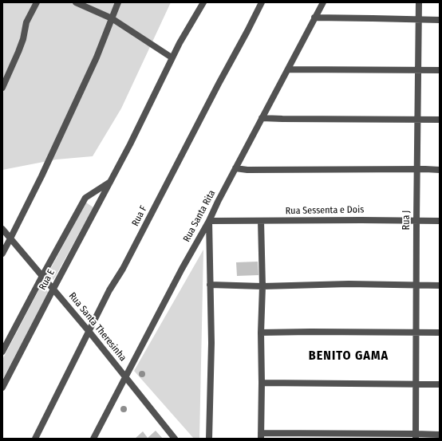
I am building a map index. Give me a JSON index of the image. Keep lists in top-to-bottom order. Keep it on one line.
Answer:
{"streets":{"street":["Rua Sessenta e Dois","Rua F","Rua Santa Rita","Rua J","Rua E","Rua Santa Theresinha"]},"crossings":[["Rua Sessenta e Dois","Rua Santa Rita"],["Rua Sessenta e Dois","Rua J"],["Rua F","Rua Santa Theresinha"],["Rua Santa Rita","Rua Santa Theresinha"],["Rua E","Rua Santa Theresinha"]],"districts":["BENITO GAMA"]}
